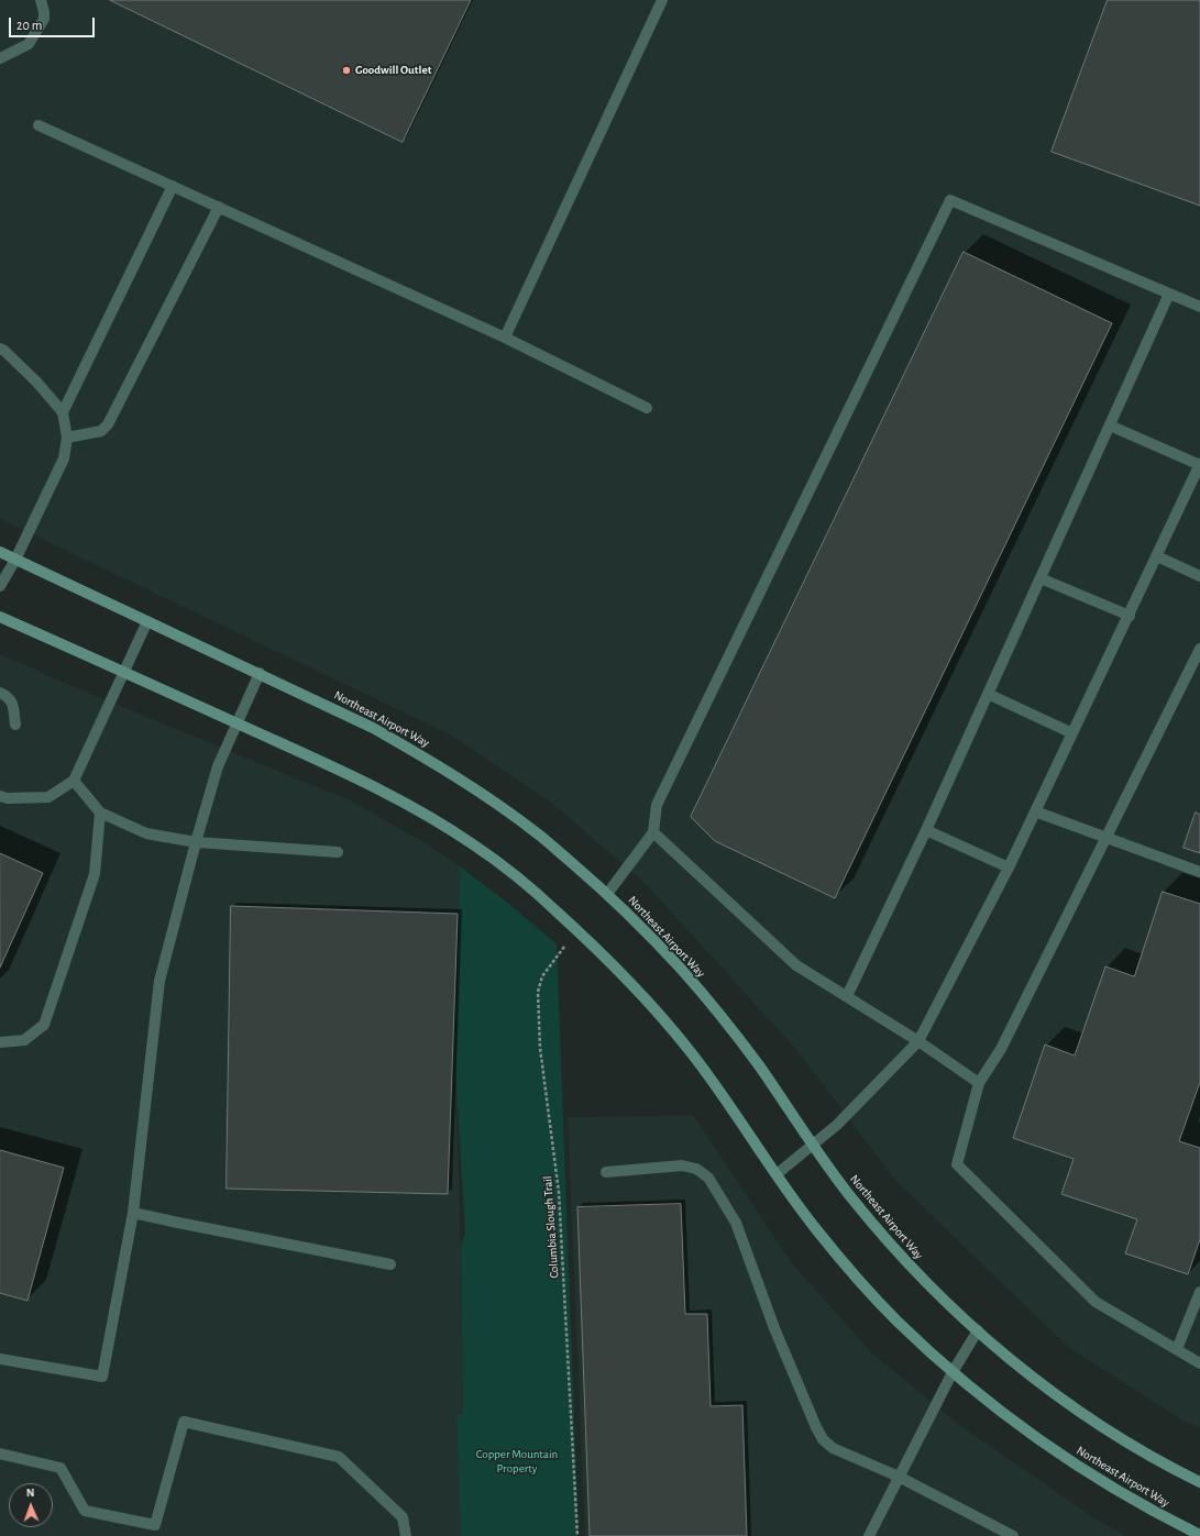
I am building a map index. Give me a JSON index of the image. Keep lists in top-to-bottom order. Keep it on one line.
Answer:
{"streets":{"main road":["Northeast Airport Way"],"path":["Columbia Slough Trail"]},"crossings":[["Northeast Airport Way","Columbia Slough Trail"]],"parks":["Copper Mountain Property"],"places":["Goodwill Outlet"],"scale_bar":"20 m","north":"top"}
